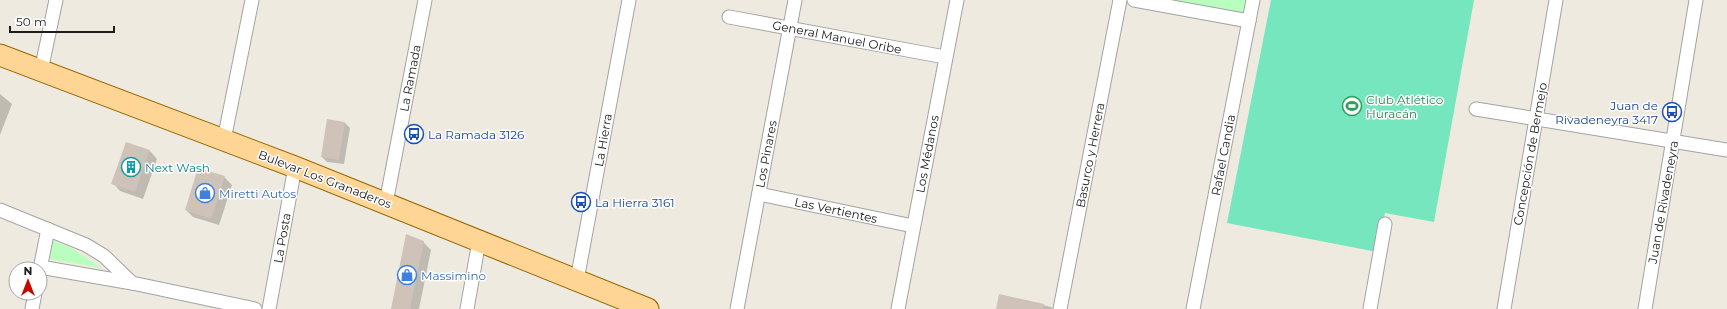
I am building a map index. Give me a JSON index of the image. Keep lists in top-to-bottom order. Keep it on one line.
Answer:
{"streets":{"main road":["Bulevar Los Granaderos"],"street":["General Manuel Oribe","La Ramada","La Hierra","Los Pinares","Los Médanos","Concepción de Bermejo","Basurco y Herrera","Rafael Candia","Juan de Rivadeneyra","Las Vertientes","La Posta"]},"crossings":[["General Manuel Oribe","Los Pinares"],["General Manuel Oribe","Los Médanos"],["La Ramada","Bulevar Los Granaderos"],["La Hierra","Bulevar Los Granaderos"],["Los Pinares","Las Vertientes"],["Los Médanos","Las Vertientes"],["Bulevar Los Granaderos","La Posta"]],"places":{"sports":["Club Atlético Huracán"],"bus stop":["Juan de Rivadeneyra 3417","La Ramada 3126","La Hierra 3161"],"building":["Next Wash"],"shop":["Miretti Autos","Massimino"]},"scale_bar":"50 m","north":"top"}
